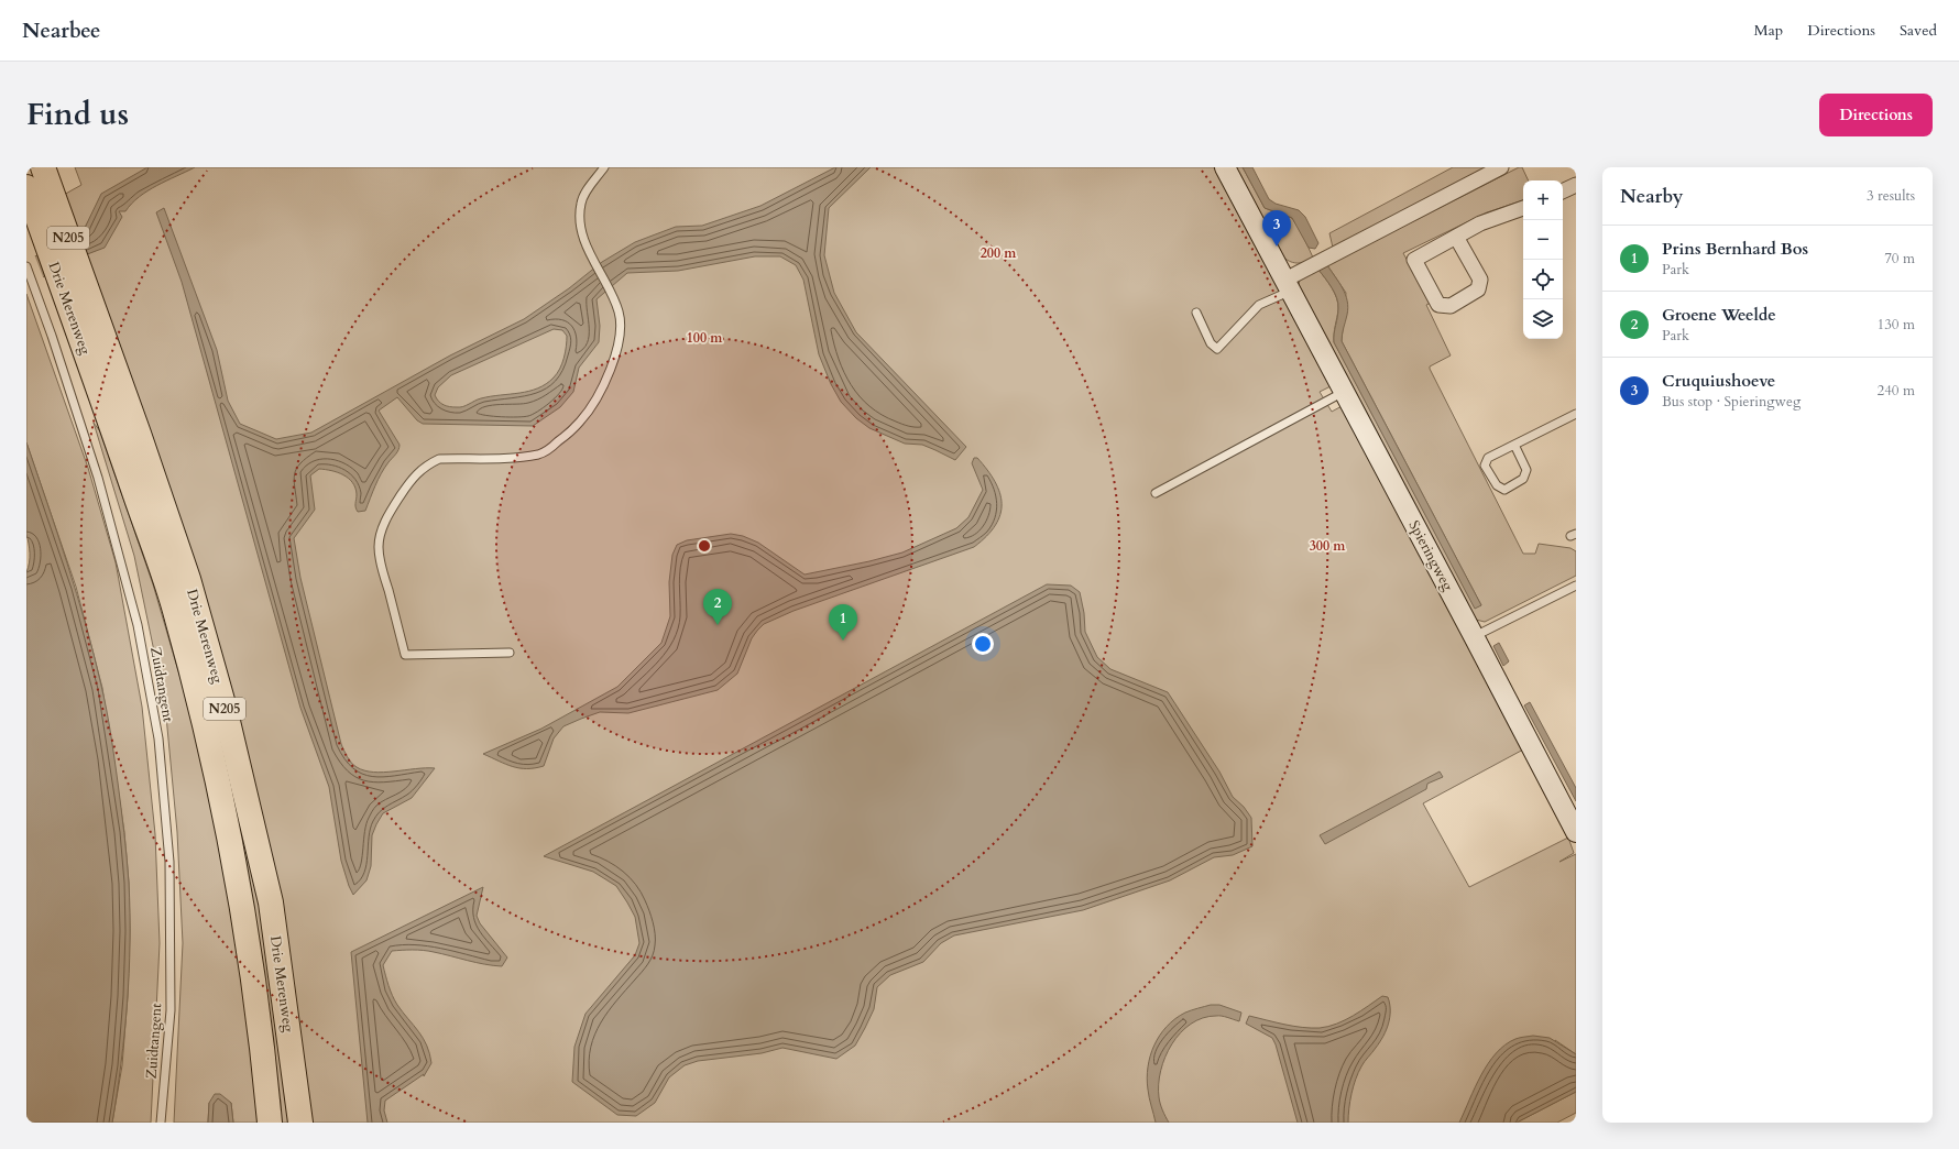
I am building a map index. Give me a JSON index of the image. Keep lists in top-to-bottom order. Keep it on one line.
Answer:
{"streets":{"highway":["N205","Drie Merenweg"],"street":["Spieringweg"],"lane":["Zuidtangent"]},"page":{"header":"Nearbee","nav":["Map","Directions","Saved"],"title":"Find us","buttons":"Directions","heading":["Nearby","3 results"],"map_buttons":["+","−"],"pins":["3","2","1"],"list":[{"mark":"1","name":"Prins Bernhard Bos","note":"Park","value":"70 m"},{"mark":"2","name":"Groene Weelde","note":"Park","value":"130 m"},{"mark":"3","name":"Cruquiushoeve","note":"Bus stop · Spieringweg","value":"240 m"}]},"rings":["200 m","100 m","300 m"]}
